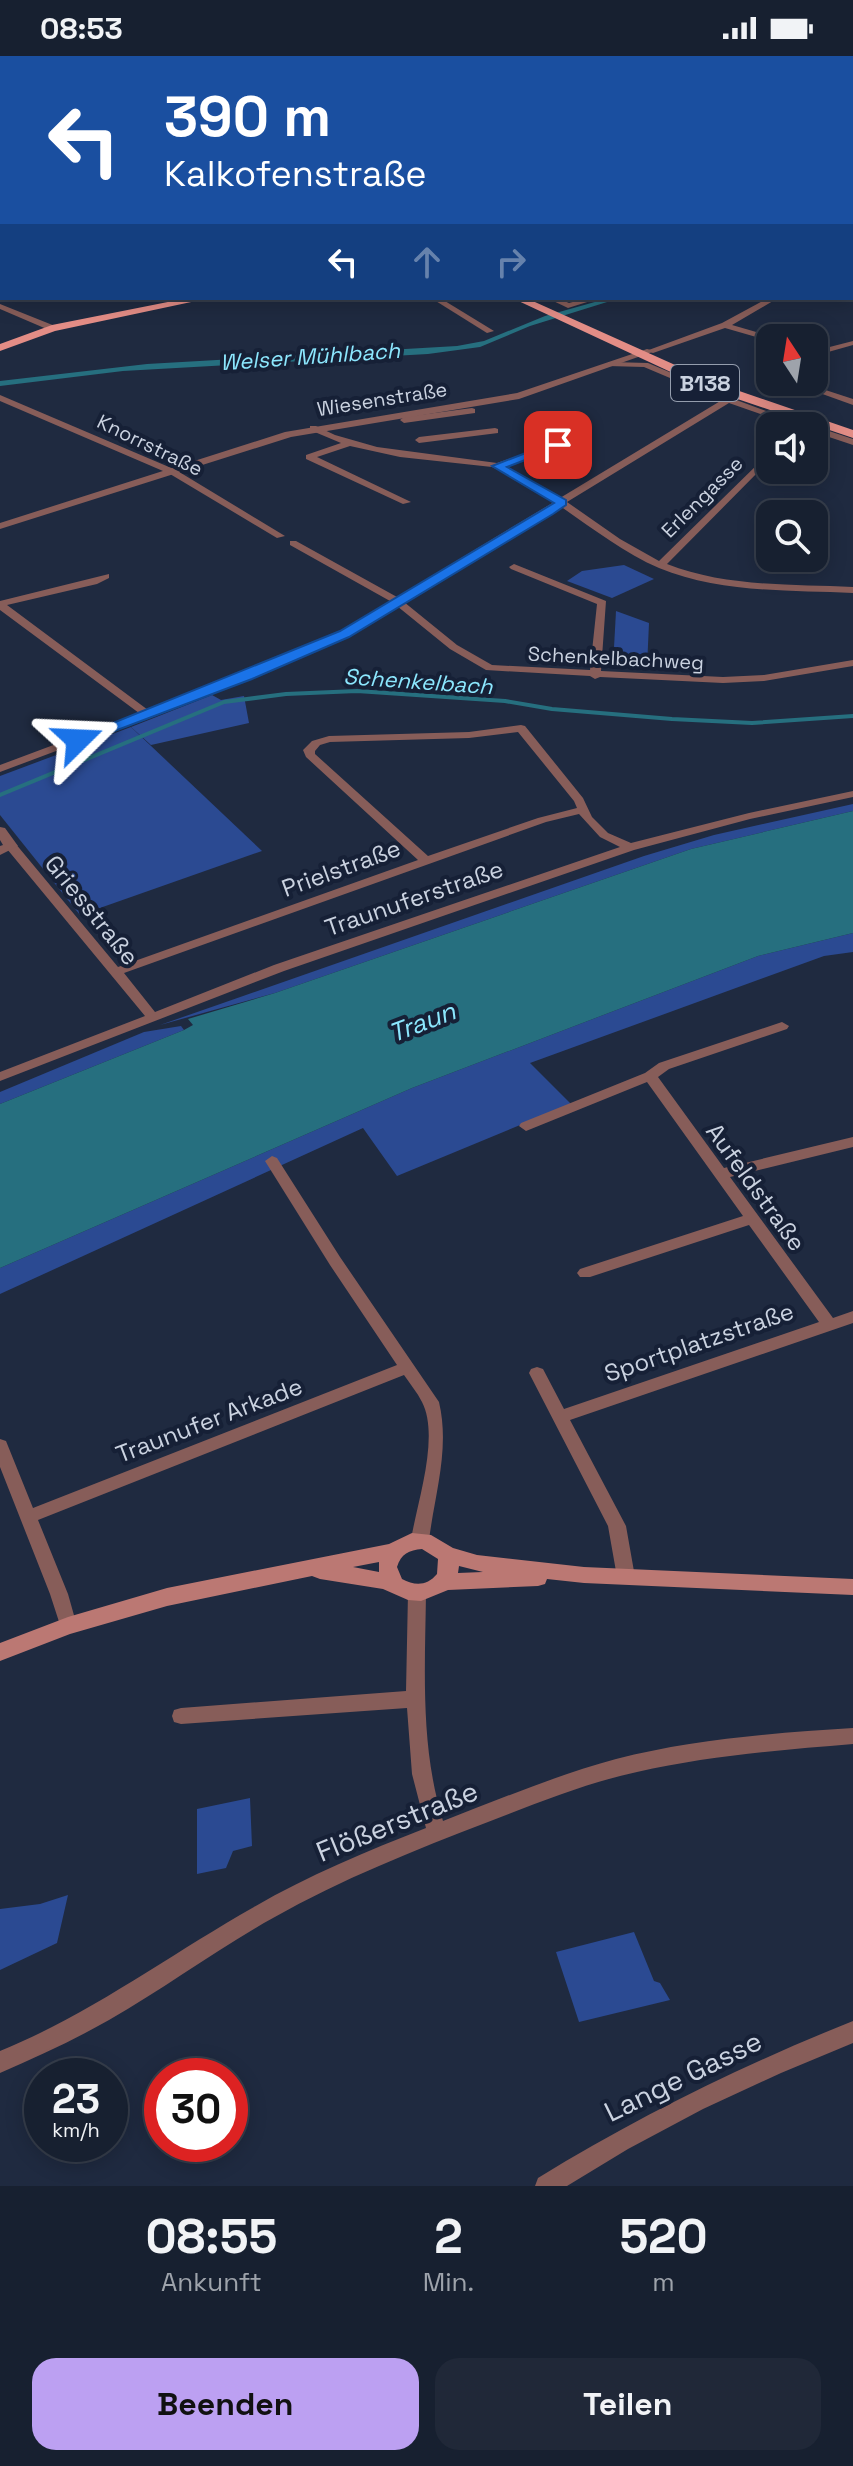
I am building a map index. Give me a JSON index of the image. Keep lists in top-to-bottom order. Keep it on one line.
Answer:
{"streets":{"main road":["B138"],"street":["Wiesenstraße","Knorrstraße","Erlengasse","Schenkelbachweg","Prielstraße","Traunuferstraße","Griesstraße","Aufeldstraße","Sportplatzstraße","Traunufer Arkade","Flößerstraße","Lange Gasse"]},"crossings":[["B138","Wiesenstraße"],["Wiesenstraße","Knorrstraße"],["Prielstraße","Griesstraße"],["Traunuferstraße","Griesstraße"],["Aufeldstraße","Sportplatzstraße"]],"water":["Welser Mühlbach","Schenkelbach","Traun"],"north":"top","page":{"status":"08:53","turn":["390 m","Kalkofenstraße"],"speed":"23 km/h","limit":"30","eta":["08:55","Ankunft","2","Min.","520","m"],"buttons":["Beenden","Teilen"]}}
